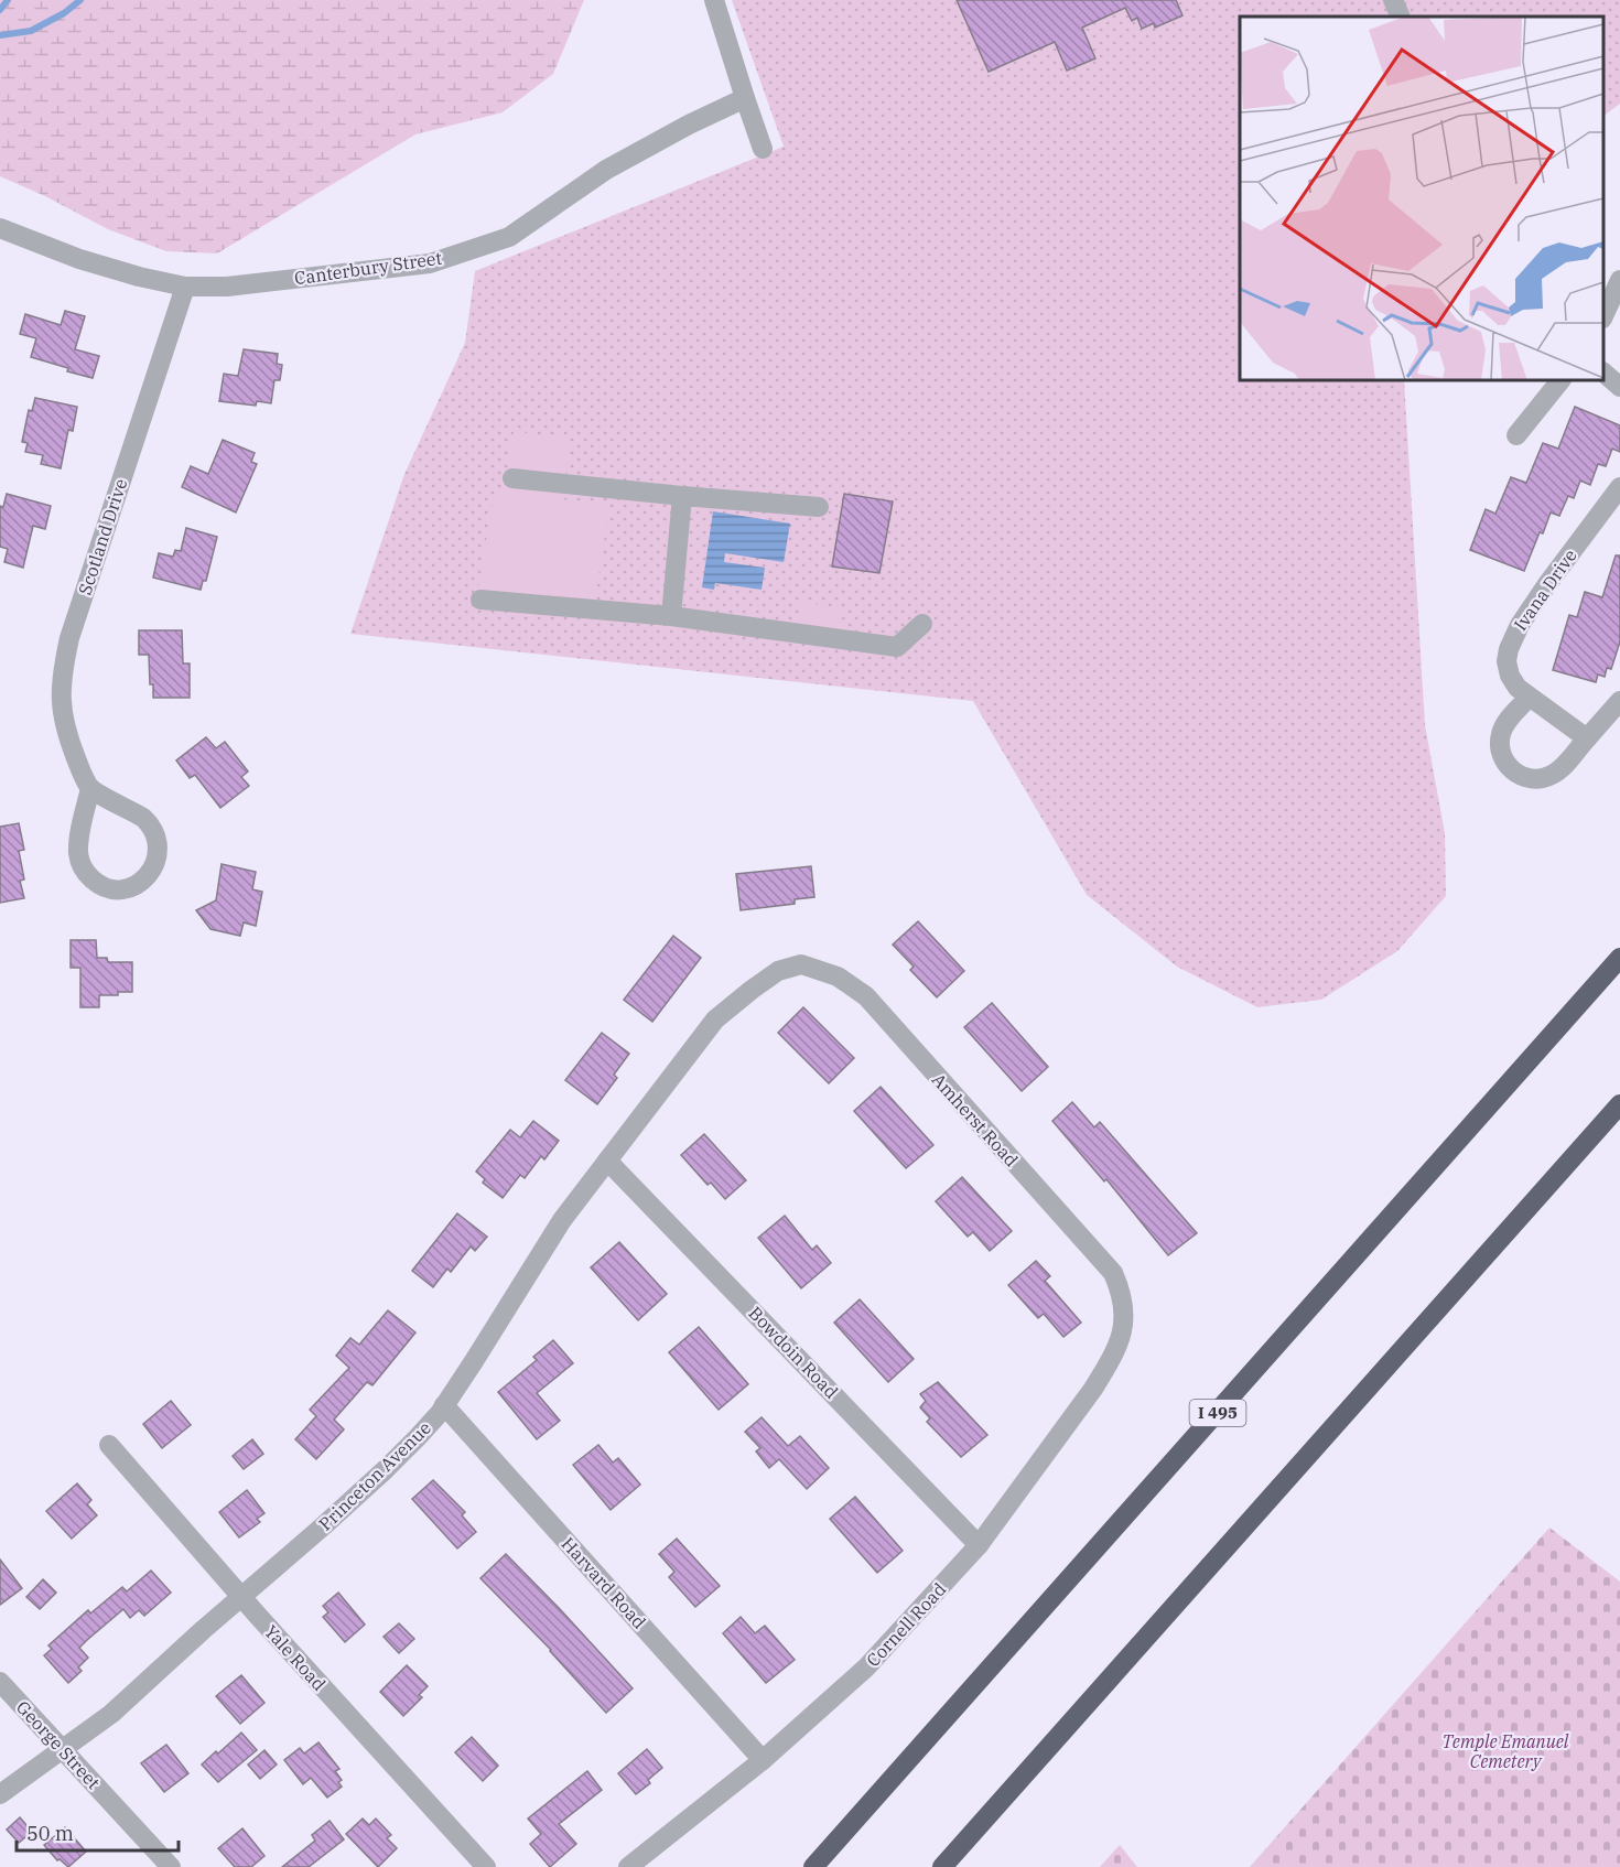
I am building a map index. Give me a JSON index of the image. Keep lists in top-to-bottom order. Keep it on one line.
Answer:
{"streets":{"highway":["I 495"],"street":["Canterbury Street","Scotland Drive","Ivana Drive","Amherst Road","Bowdoin Road","Princeton Avenue","Harvard Road","Cornell Road","Yale Road","George Street"]},"crossings":[["Canterbury Street","Scotland Drive"],["Amherst Road","Princeton Avenue"],["Amherst Road","Cornell Road"],["Bowdoin Road","Princeton Avenue"],["Bowdoin Road","Cornell Road"],["Princeton Avenue","Harvard Road"],["Princeton Avenue","Yale Road"],["Princeton Avenue","George Street"],["Harvard Road","Cornell Road"]],"parks":["Temple Emanuel Cemetery"],"scale_bar":"50 m"}
